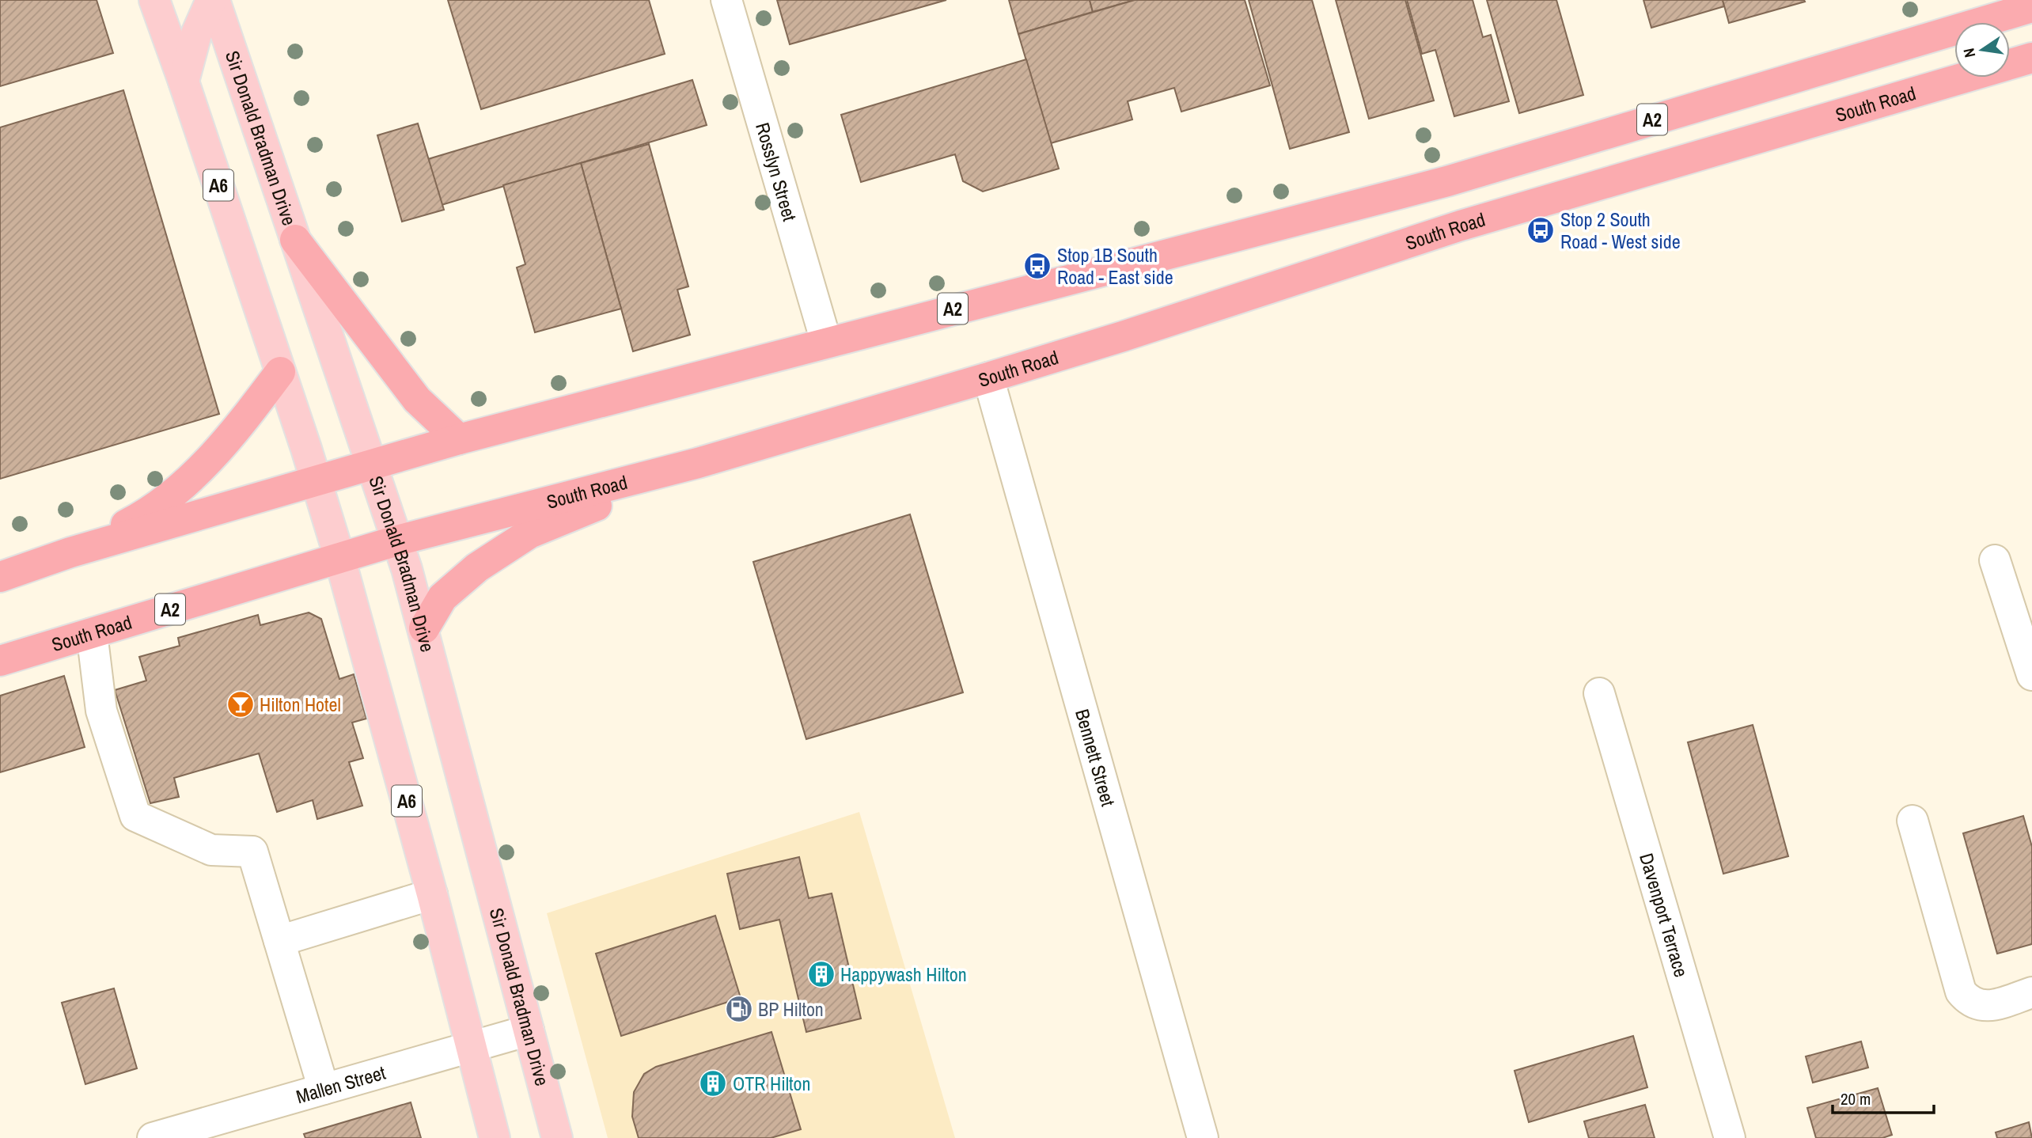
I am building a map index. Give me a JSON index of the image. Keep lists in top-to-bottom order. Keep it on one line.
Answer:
{"streets":{"highway":["South Road","A2"],"main road":["Sir Donald Bradman Drive","A6"],"street":["Rosslyn Street","Bennett Street","Davenport Terrace","Mallen Street"]},"crossings":[["South Road","Sir Donald Bradman Drive"],["South Road","A6"],["South Road","Bennett Street"],["A2","Sir Donald Bradman Drive"],["A2","Rosslyn Street"],["A2","A6"],["Sir Donald Bradman Drive","Mallen Street"],["A6","Mallen Street"]],"places":{"bus stop":["Stop 2 South Road - West side","Stop 1B South Road - East side"],"bar":["Hilton Hotel"],"building":["Happywash Hilton","OTR Hilton"],"fuel station":["BP Hilton"]},"scale_bar":"20 m","north":"left"}
